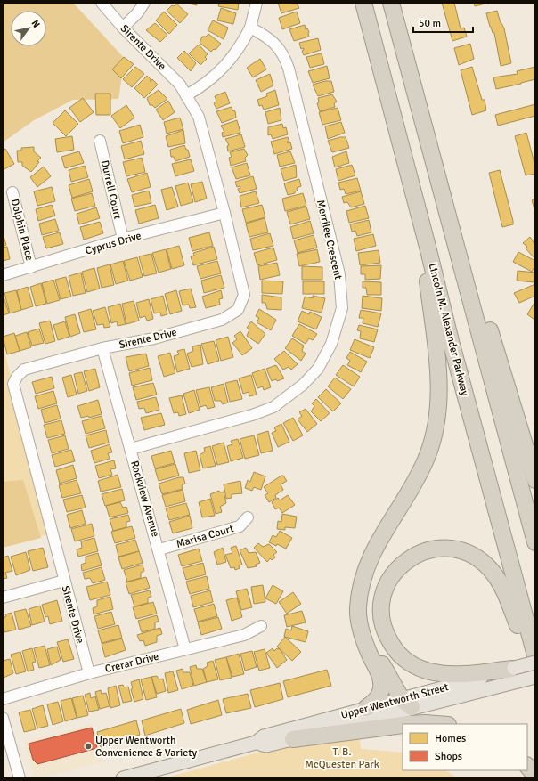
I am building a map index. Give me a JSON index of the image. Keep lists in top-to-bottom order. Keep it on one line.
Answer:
{"streets":{"highway":["Lincoln M. Alexander Parkway"],"main road":["Upper Wentworth Street"],"street":["Sirente Drive","Durrell Court","Dolphin Place","Merrilee Crescent","Cyprus Drive","Rockview Avenue","Marisa Court","Crerar Drive"]},"crossings":[["Sirente Drive","Cyprus Drive"],["Sirente Drive","Rockview Avenue"],["Sirente Drive","Crerar Drive"],["Durrell Court","Cyprus Drive"],["Dolphin Place","Cyprus Drive"],["Merrilee Crescent","Rockview Avenue"],["Rockview Avenue","Marisa Court"],["Rockview Avenue","Crerar Drive"]],"parks":["T. B. McQuesten Park"],"places":["Upper Wentworth Convenience & Variety"],"legend":["Homes","Shops"],"scale_bar":"50 m","north":"top right"}
